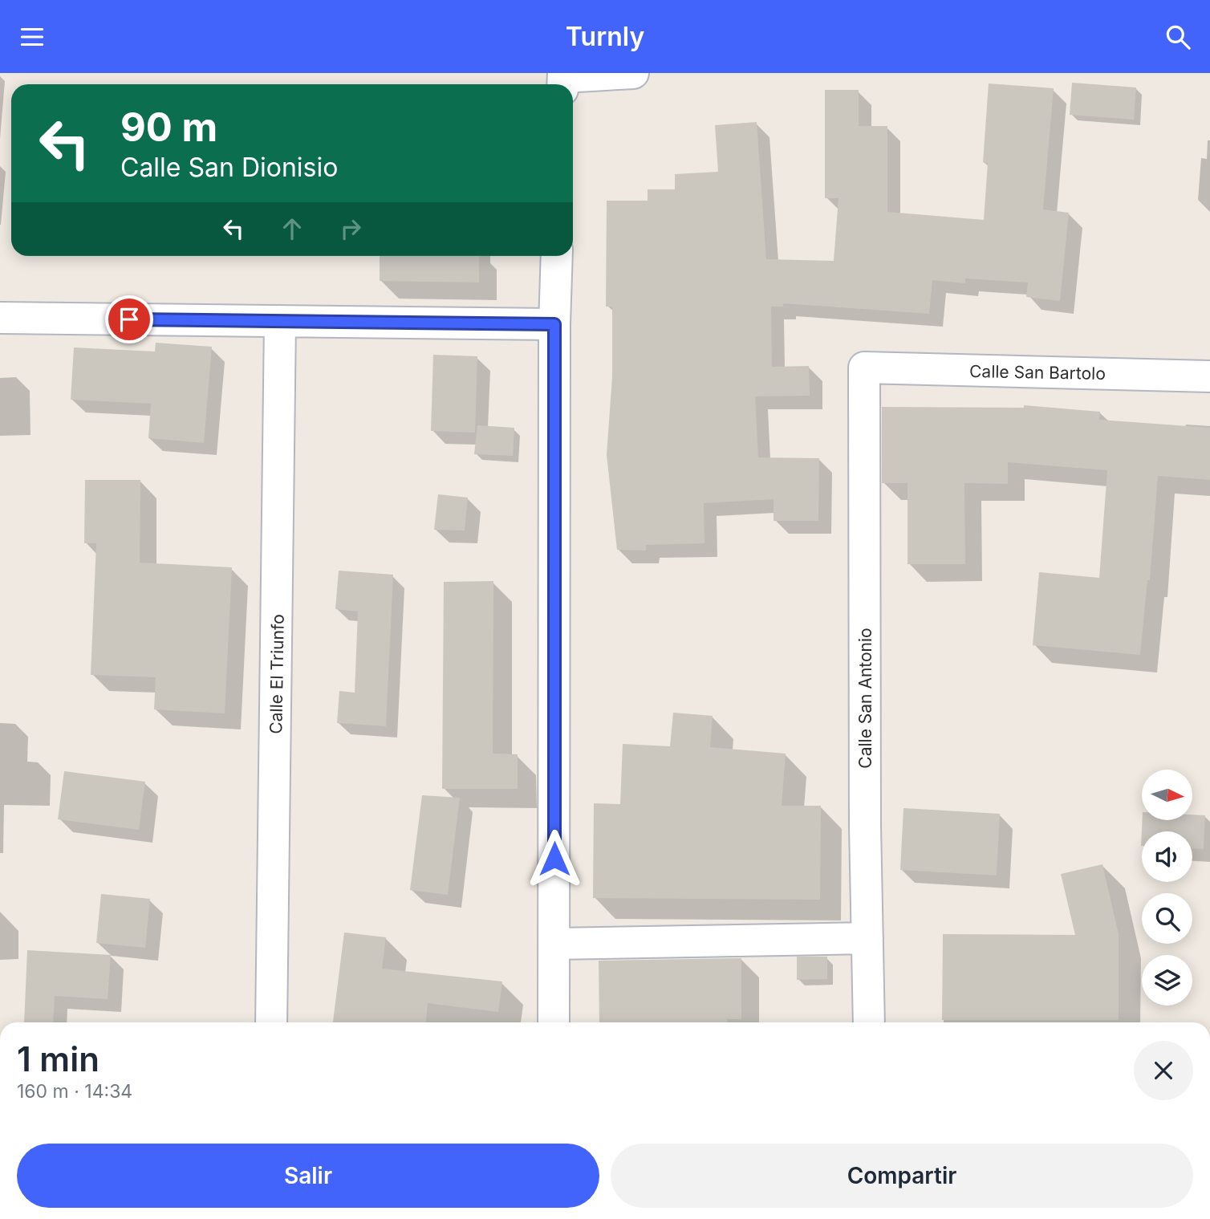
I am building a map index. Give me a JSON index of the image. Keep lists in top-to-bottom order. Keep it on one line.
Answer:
{"streets":{"street":["Calle San Bartolo","Calle El Triunfo","Calle San Antonio"]},"crossings":[["Calle San Bartolo","Calle San Antonio"]],"north":"right","page":{"header":"Turnly","turn":["90 m","Calle San Dionisio"],"heading":["1 min","160 m · 14:34"],"buttons":["Salir","Compartir"]}}
